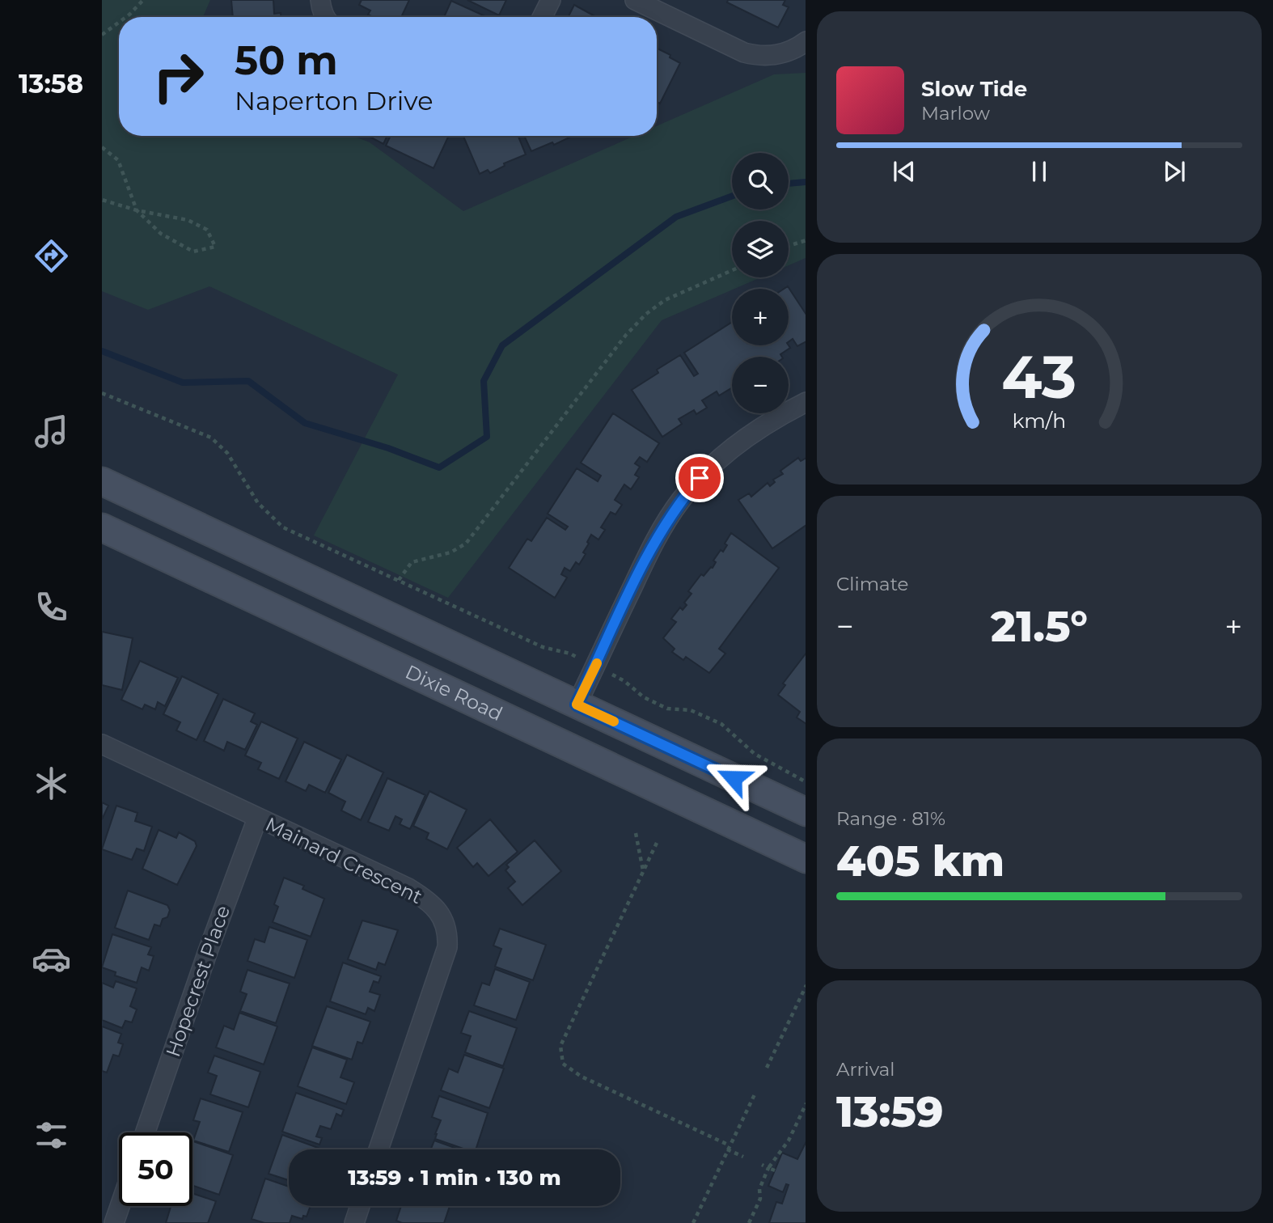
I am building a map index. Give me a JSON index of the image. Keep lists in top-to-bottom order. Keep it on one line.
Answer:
{"streets":{"main road":["Dixie Road"],"street":["Mainard Crescent","Hopecrest Place"]},"crossings":[["Mainard Crescent","Hopecrest Place"]],"page":{"tabs":"13:58","turn":["50 m","Naperton Drive"],"song":["Slow Tide","Marlow"],"map_buttons":["+","−"],"tile":["Climate",["Range · 81%","405 km"],["Arrival","13:59"]],"heat":["−","21.5°","+"],"limit":"50","trip":"13:59 · 1 min · 130 m","gauge":["43","km/h"]}}
